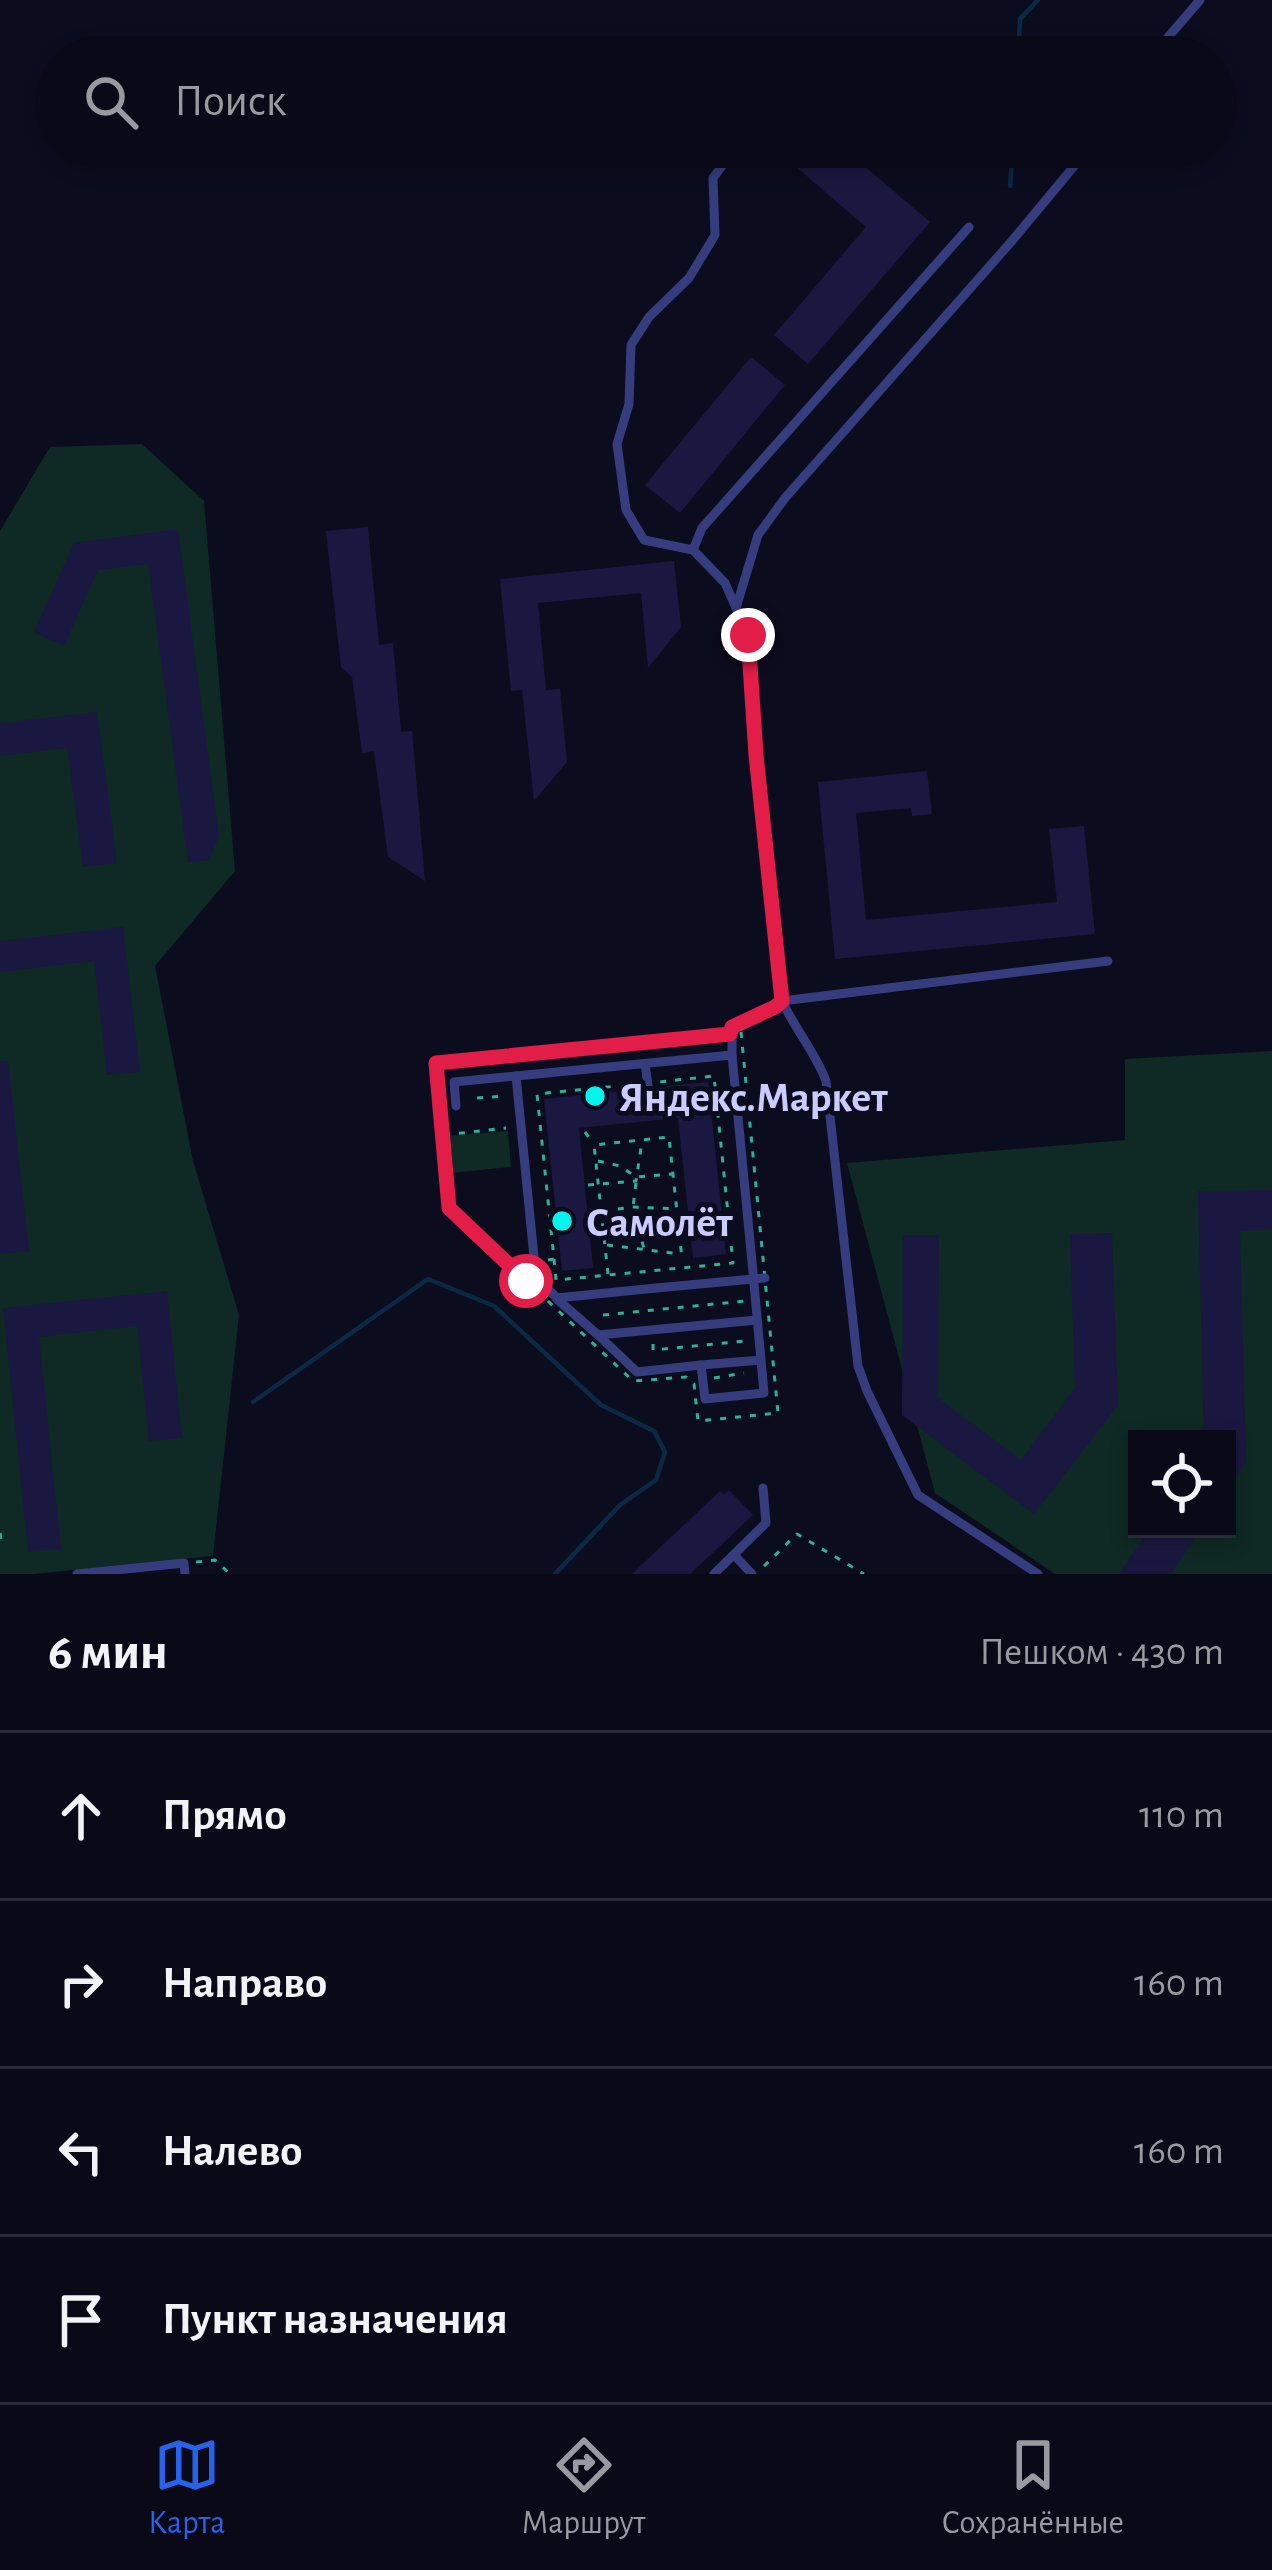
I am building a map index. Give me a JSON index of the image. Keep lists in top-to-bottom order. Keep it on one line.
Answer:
{"places":["Яндекс.Маркет","Самолёт"],"page":{"search":"Поиск","heading":["6 мин","Пешком · 430 m"],"list":[["Прямо","110 m"],["Направо","160 m"],["Налево","160 m"],"Пункт назначения"],"nav":["Карта","Маршрут","Сохранённые"]}}
